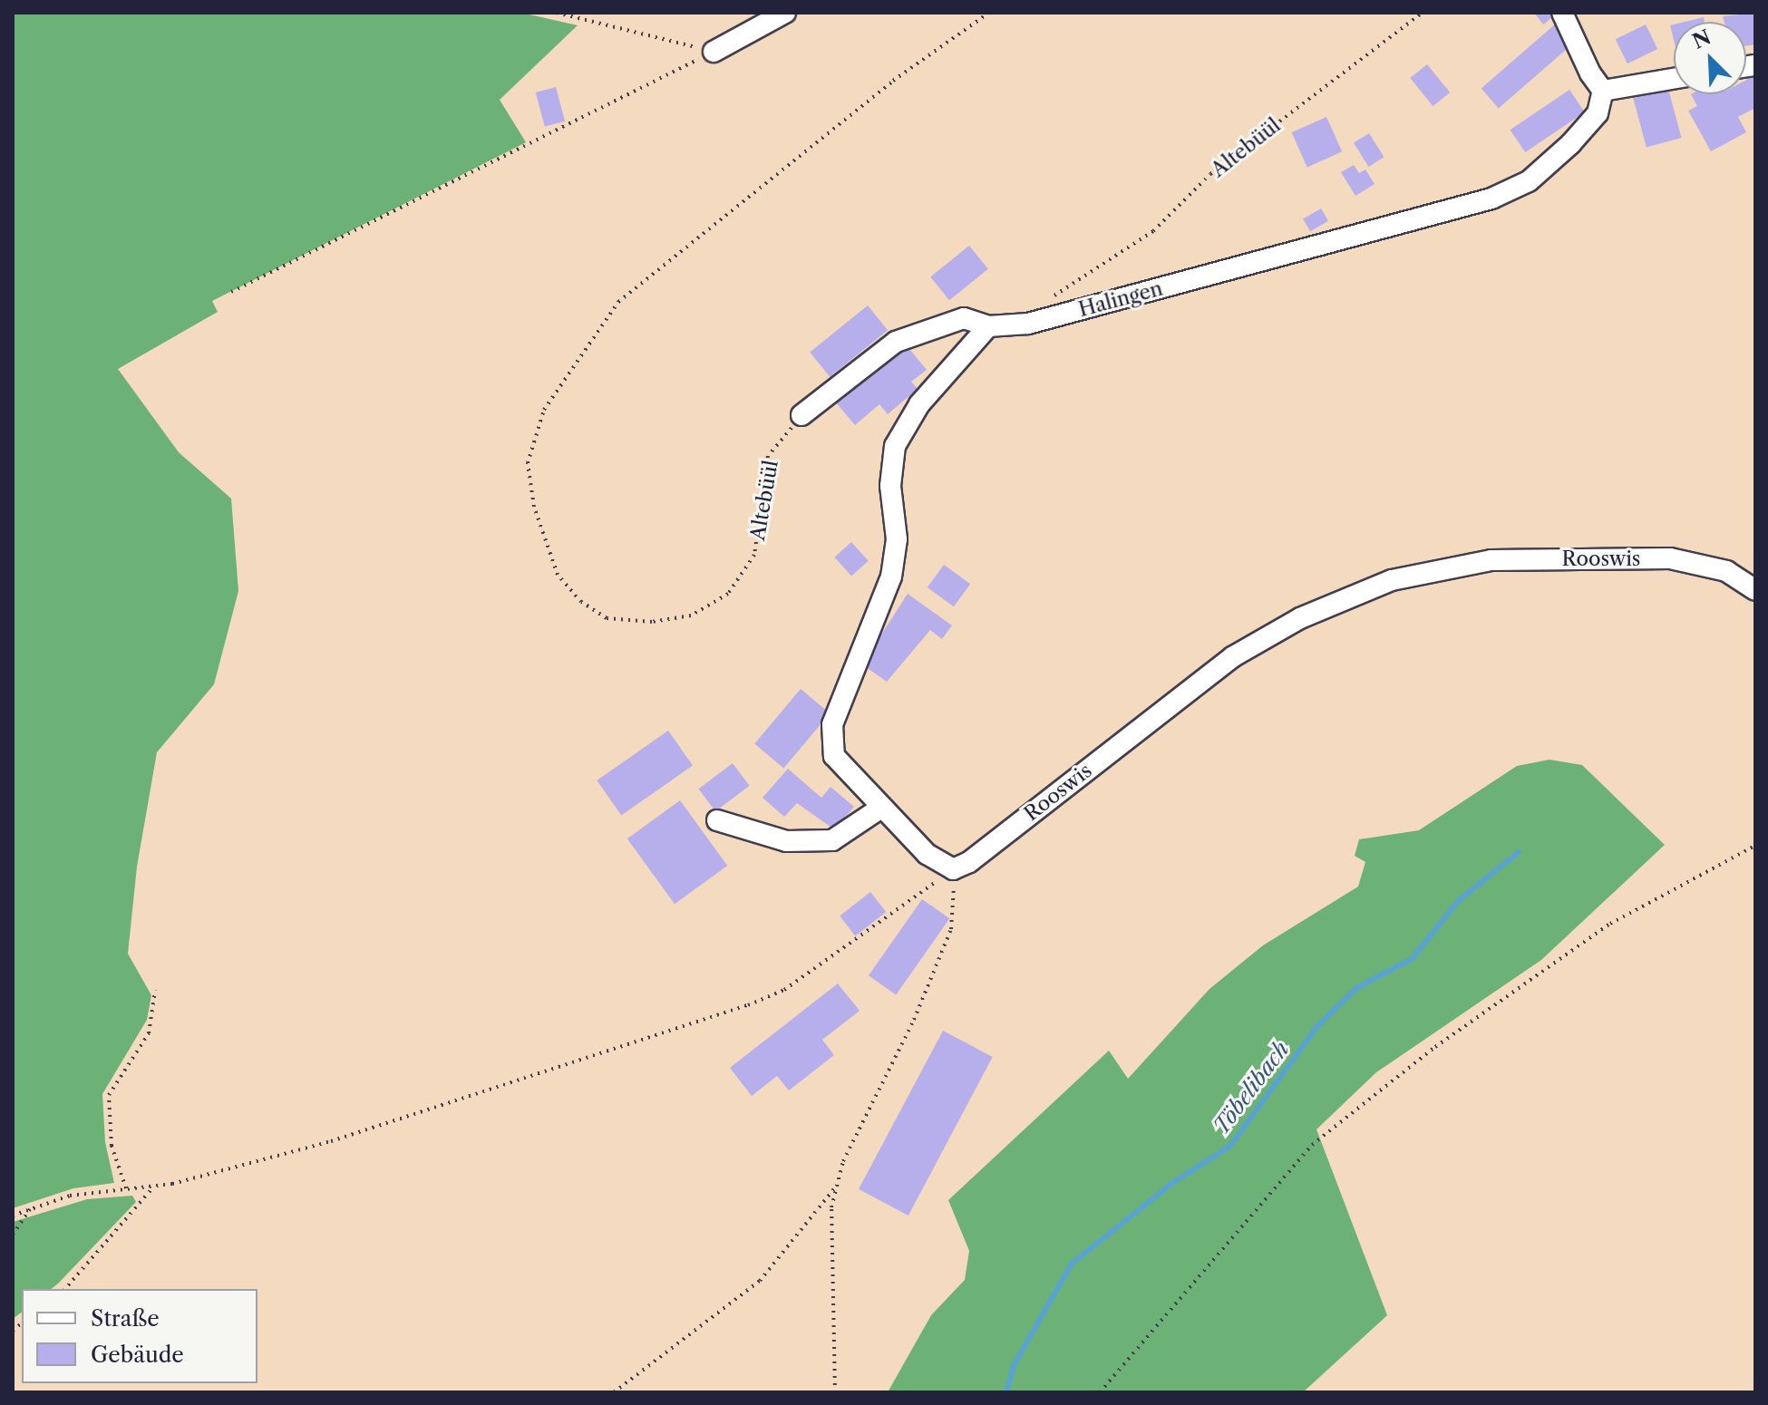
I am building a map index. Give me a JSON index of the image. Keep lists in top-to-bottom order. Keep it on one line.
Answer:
{"streets":{"street":["Halingen","Rooswis"],"path":["Altebüül"]},"water":["Töbelibach"],"legend":["Straße","Gebäude"],"north":"top left"}
